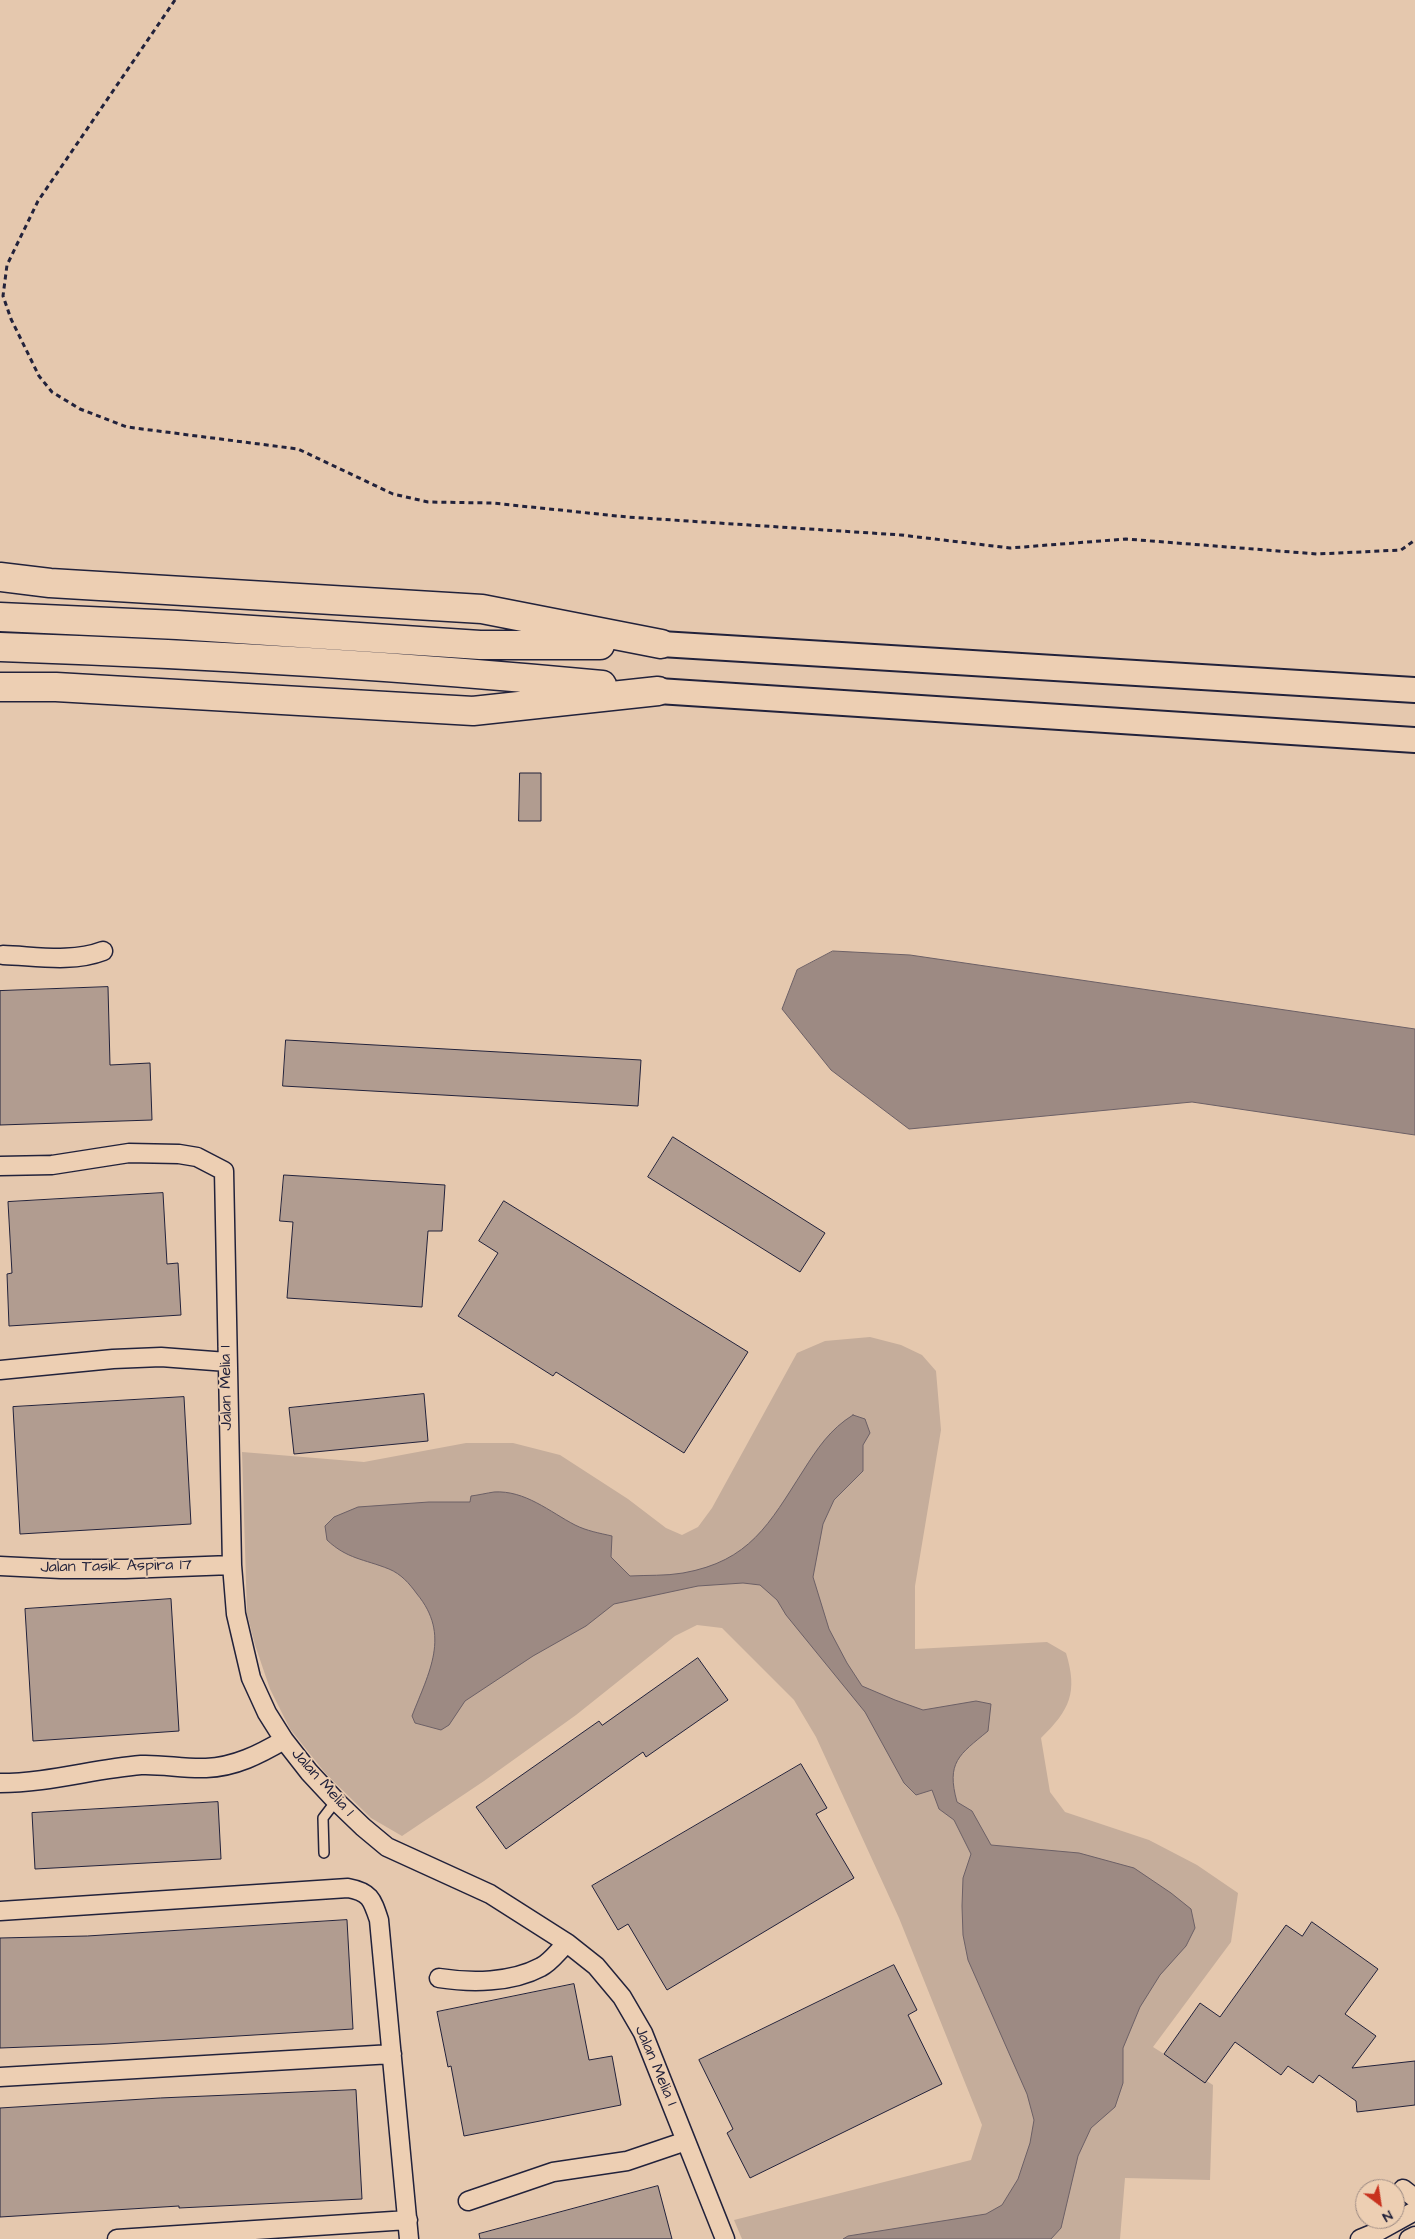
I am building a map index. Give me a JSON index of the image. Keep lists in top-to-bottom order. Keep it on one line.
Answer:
{"streets":{"street":["Jalan Melia 1","Jalan Tasik Aspira 17"]},"crossings":[["Jalan Melia 1","Jalan Tasik Aspira 17"]],"north":"bottom right"}
